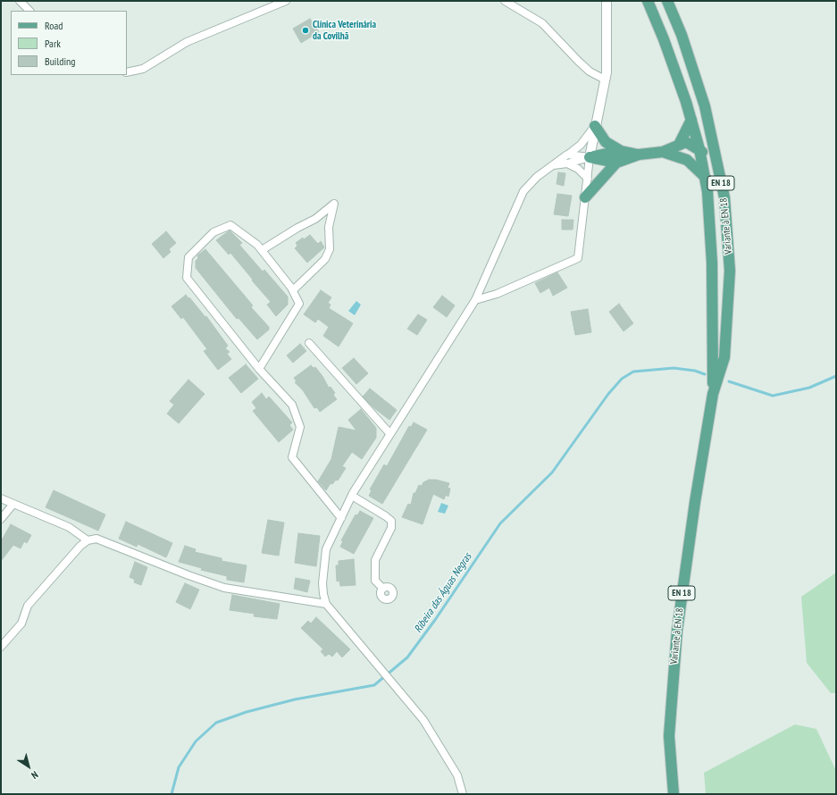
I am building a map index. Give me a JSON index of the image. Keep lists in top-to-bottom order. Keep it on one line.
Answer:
{"streets":{"main road":["EN 18","Variante à EN 18"]},"water":["Ribeira das Águas Negras"],"places":["Clínica Veterinária da Covilhã"],"legend":["Road","Park","Building"],"north":"bottom right"}
